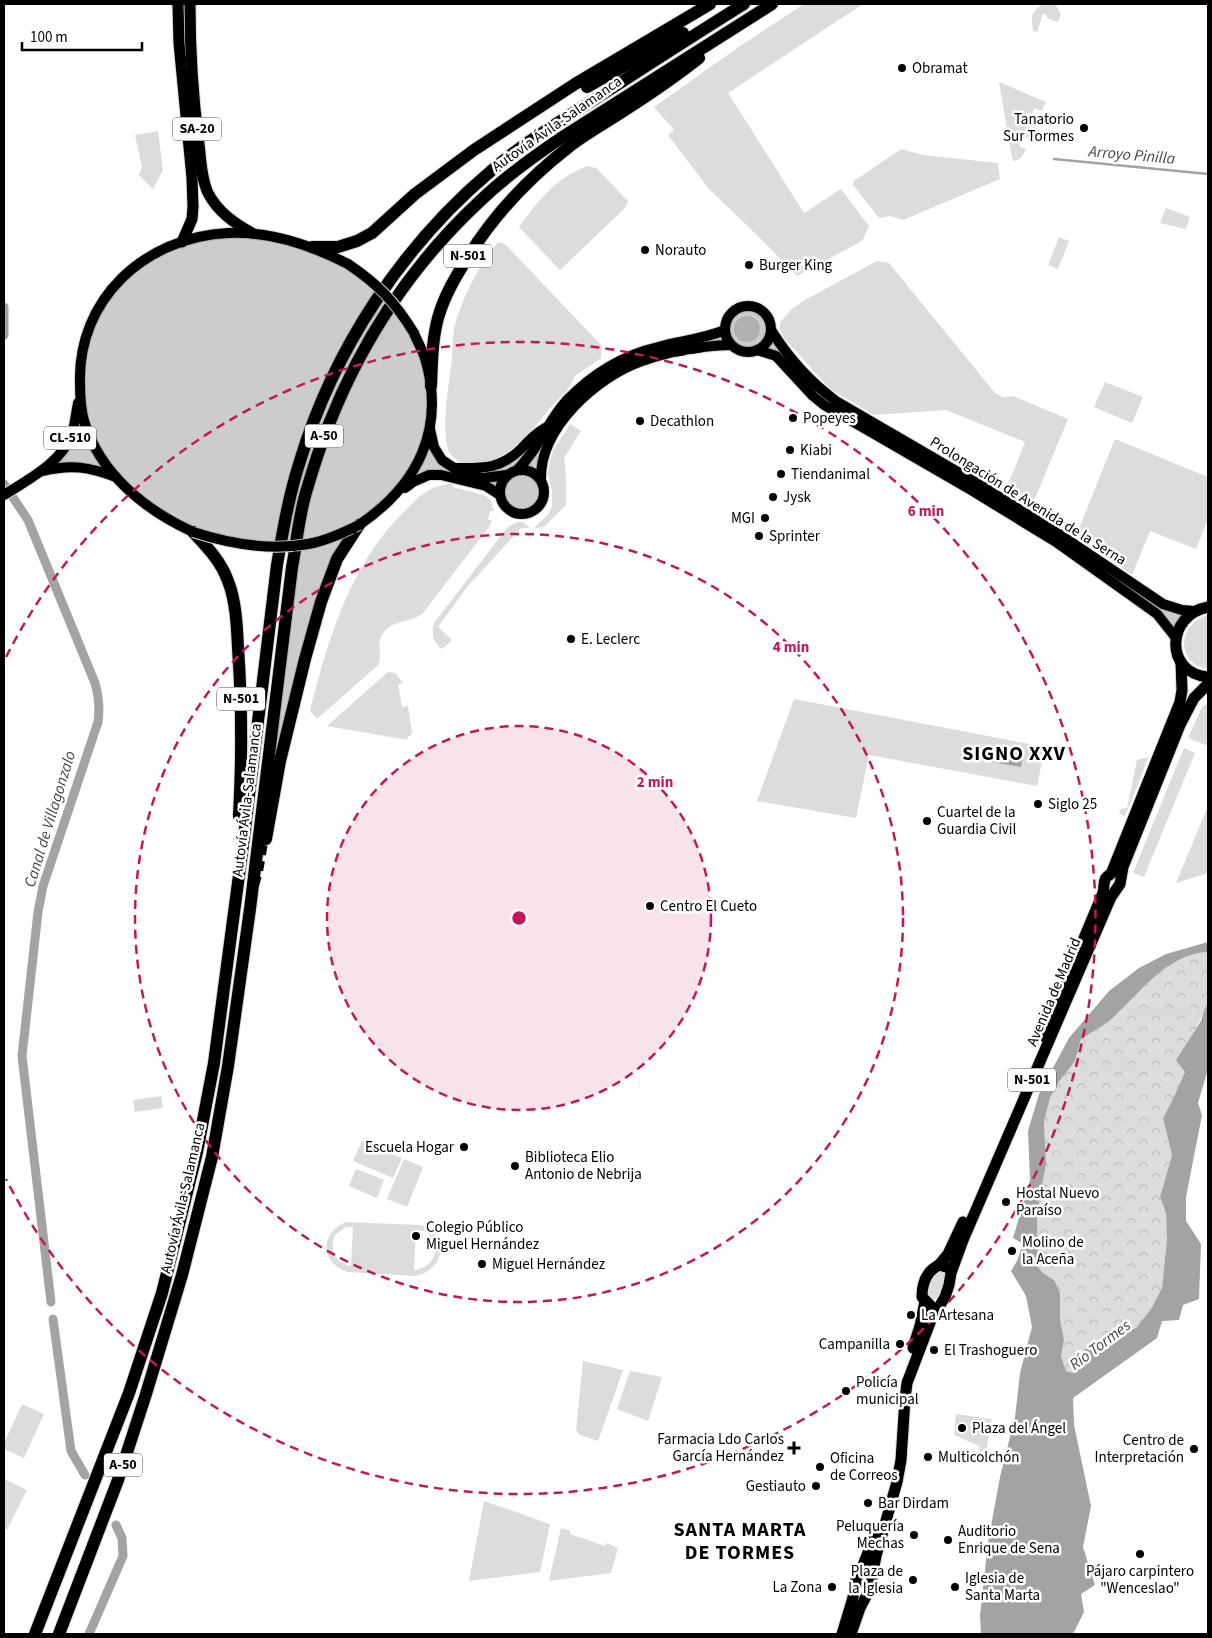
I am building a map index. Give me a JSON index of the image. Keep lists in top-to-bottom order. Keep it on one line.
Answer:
{"streets":{"highway":["Autovía Ávila-Salamanca","SA-20","N-501","A-50","Avenida de Madrid"],"main road":["CL-510","Prolongación de Avenida de la Serna"]},"crossings":[["Autovía Ávila-Salamanca","N-501"],["N-501","Prolongación de Avenida de la Serna"],["N-501","Avenida de Madrid"]],"districts":["SIGNO XXV","SANTA MARTA DE TORMES"],"water":["Arroyo Pinilla","Canal de Villagonzalo","Río Tormes"],"places":{"other":["Obramat","Tanatorio Sur Tormes","Norauto","Burger King","Popeyes","Decathlon","Kiabi","Tiendanimal","Jysk","MGI","Sprinter","E. Leclerc","Siglo 25","Cuartel de la Guardia Civil","Centro El Cueto","Escuela Hogar","Biblioteca Elio Antonio de Nebrija","Hostal Nuevo Paraíso","Colegio Público Miguel Hernández","Molino de la Aceña","Miguel Hernández","La Artesana","Campanilla","El Trashoguero","Policía municipal","Plaza del Ángel","Centro de Interpretación","Multicolchón","Oficina de Correos","Gestiauto","Bar Dirdam","Peluquería Mechas","Auditorio Enrique de Sena","Pájaro carpintero \"Wenceslao\"","Plaza de la Iglesia","La Zona","Iglesia de Santa Marta"],"health":["Farmacia Ldo Carlos García Hernández"]},"scale_bar":"100 m","rings":["6 min","4 min","2 min"]}
